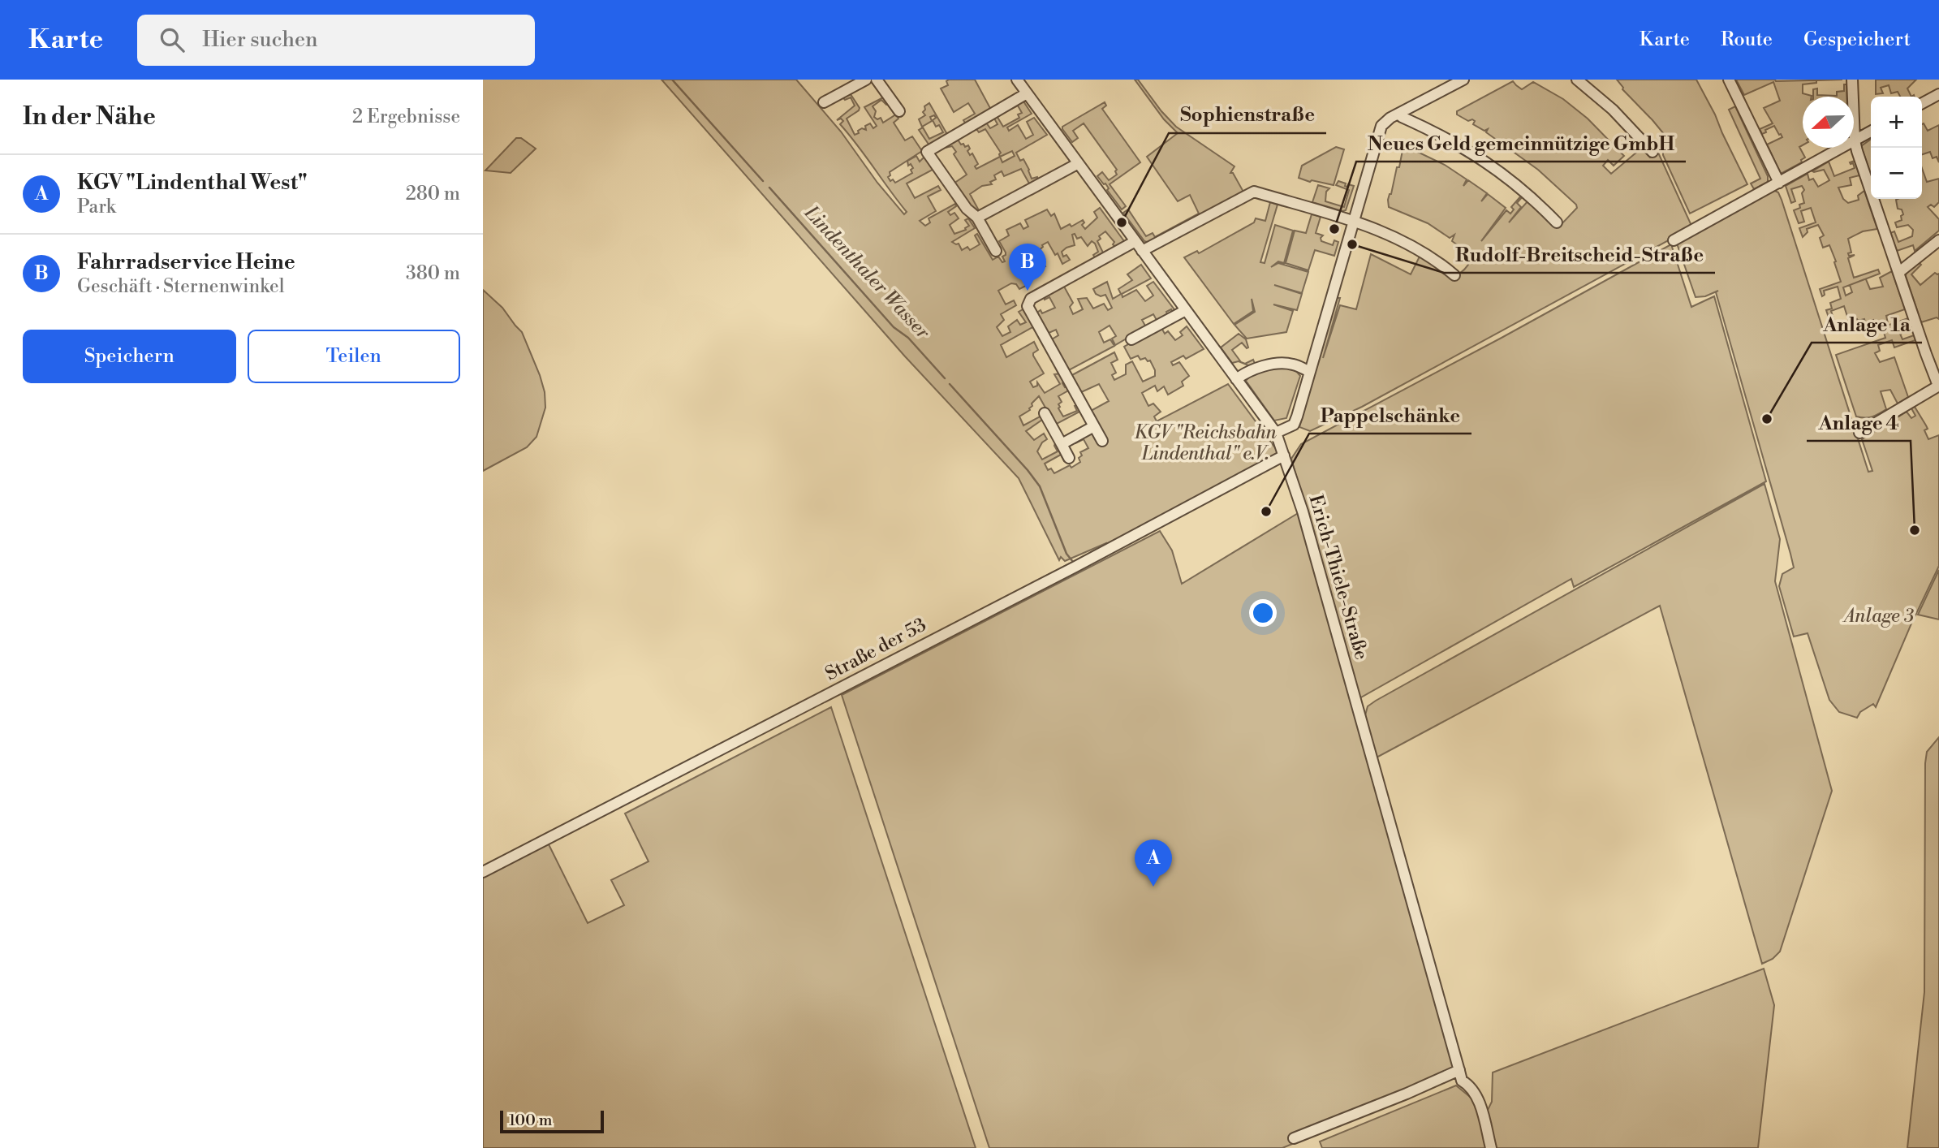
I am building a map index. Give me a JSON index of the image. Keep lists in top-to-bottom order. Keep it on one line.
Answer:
{"streets":{"street":["Erich-Thiele-Straße","Straße der 53"]},"crossings":[["Erich-Thiele-Straße","Straße der 53"]],"water":["Lindenthaler Wasser"],"parks":["KGV \"Reichsbahn Lindenthal\" e.V.","Anlage 3"],"places":["Sophienstraße","Neues Geld gemeinnützige GmbH","Rudolf-Breitscheid-Straße","Anlage 1a","Pappelschänke","Anlage 4"],"scale_bar":"100 m","north":"left","page":{"header":"Karte","search":"Hier suchen","nav":["Karte","Route","Gespeichert"],"heading":["In der Nähe","2 Ergebnisse"],"map_buttons":["+","−"],"list":[{"mark":"A","name":"KGV \"Lindenthal West\"","note":"Park","value":"280 m"},{"mark":"B","name":"Fahrradservice Heine","note":"Geschäft · Sternenwinkel","value":"380 m"}],"pins":["B","A"],"buttons":["Speichern","Teilen"],"scale":"100 m"}}
